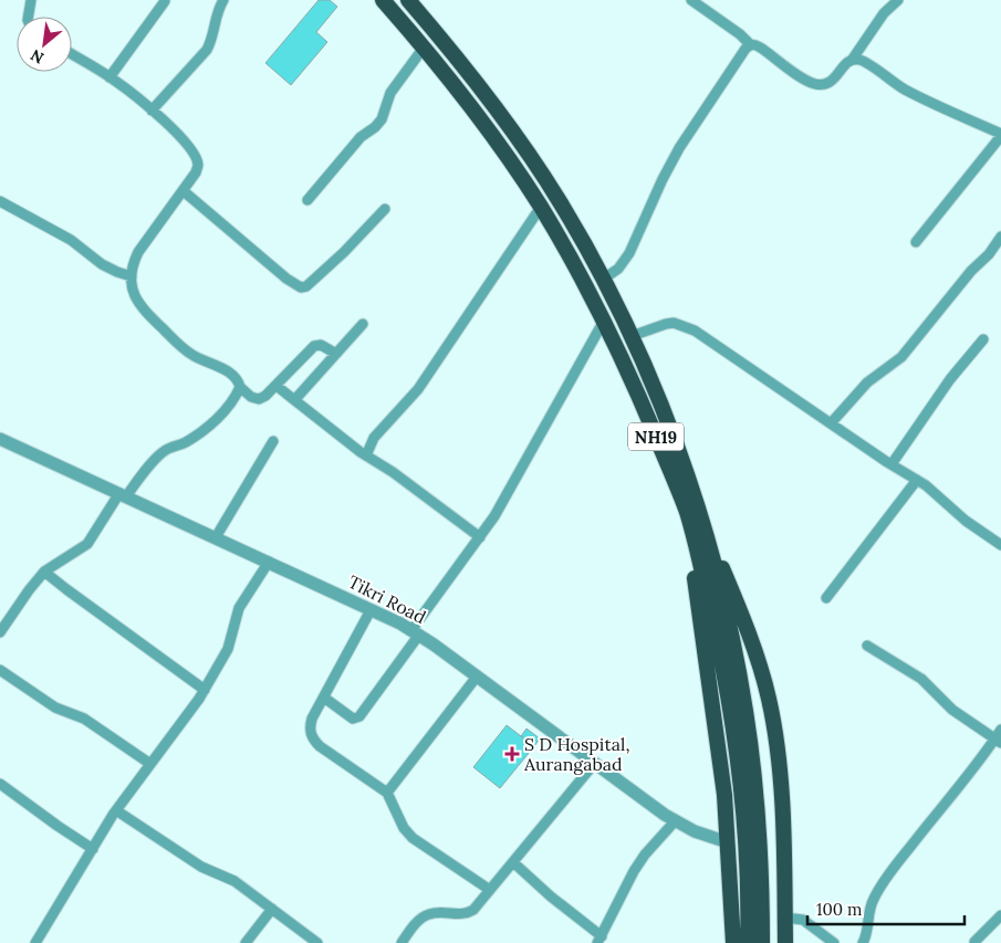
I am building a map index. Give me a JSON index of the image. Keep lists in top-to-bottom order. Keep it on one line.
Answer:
{"streets":{"highway":["NH19"],"street":["Tikri Road"]},"places":{"health":["S D Hospital, Aurangabad"]},"scale_bar":"100 m","north":"bottom left"}
